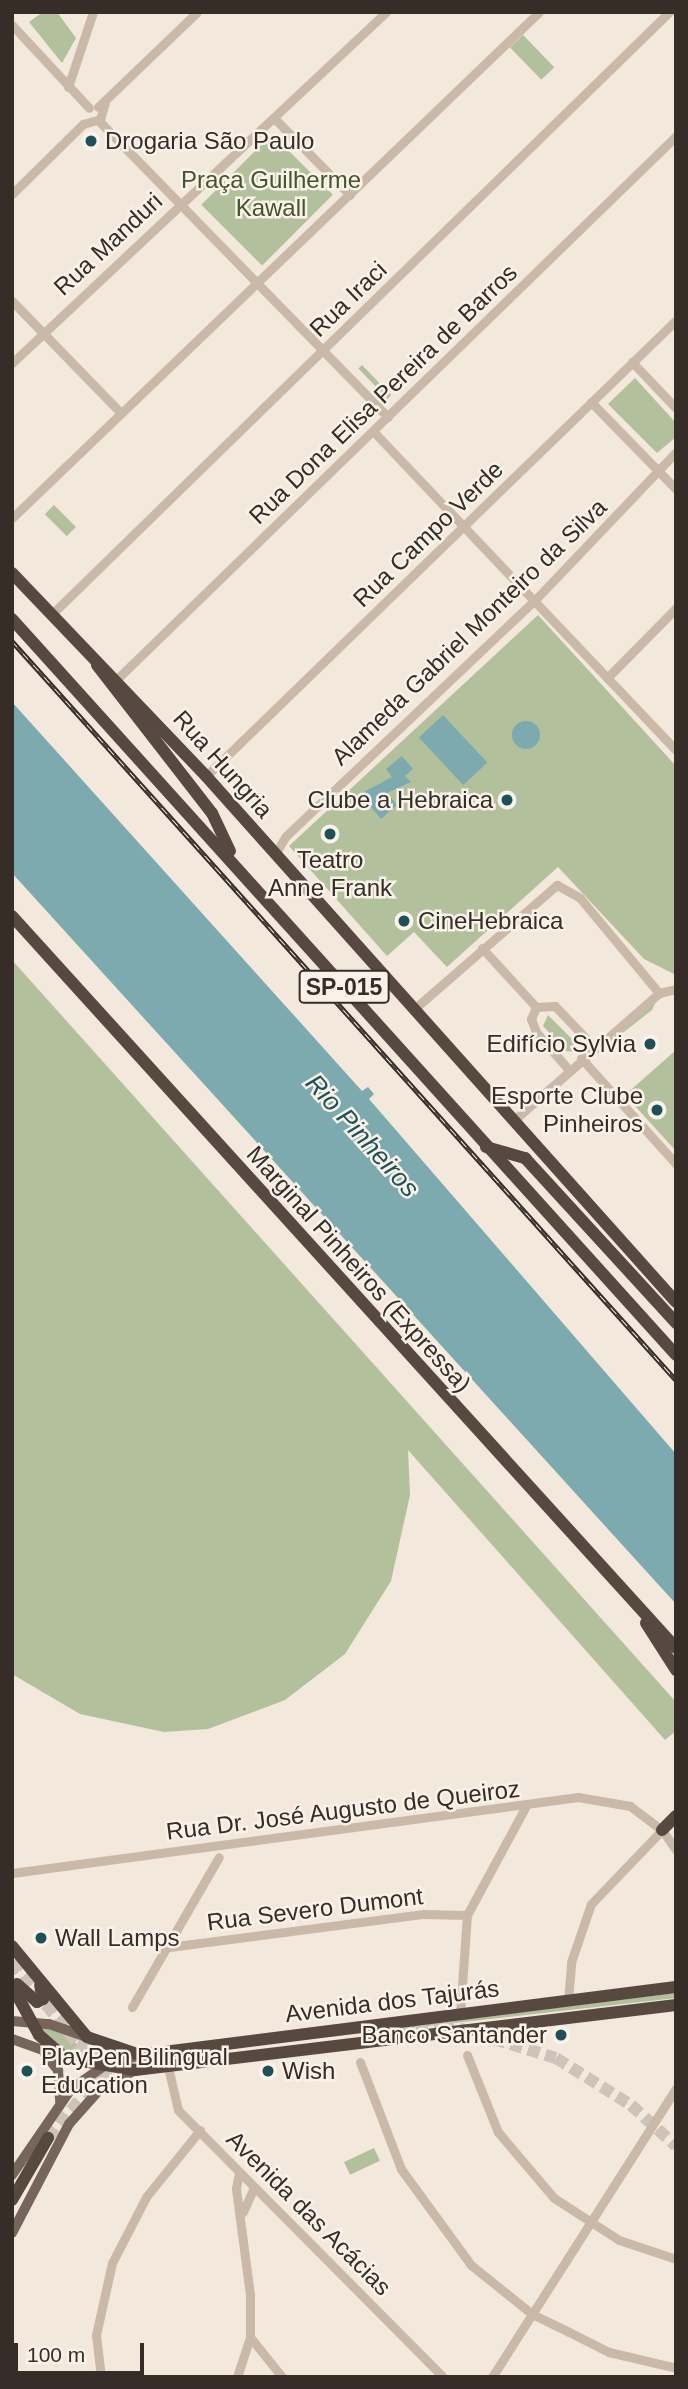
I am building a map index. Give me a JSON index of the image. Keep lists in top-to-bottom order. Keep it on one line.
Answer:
{"streets":{"highway":["Rua Hungria","SP-015","Marginal Pinheiros (Expressa)","Avenida dos Tajurás"],"street":["Rua Manduri","Rua Iraci","Rua Dona Elisa Pereira de Barros","Rua Campo Verde","Alameda Gabriel Monteiro da Silva","Rua Dr. José Augusto de Queiroz","Rua Severo Dumont","Avenida das Acácias"]},"crossings":[["Rua Iraci","Rua Hungria"],["Rua Dona Elisa Pereira de Barros","Rua Hungria"],["Rua Campo Verde","Rua Hungria"],["Alameda Gabriel Monteiro da Silva","Rua Hungria"],["Avenida dos Tajurás","Avenida das Acácias"]],"water":["Rio Pinheiros"],"parks":["Praça Guilherme Kawall"],"places":["Drogaria São Paulo","Clube a Hebraica","Teatro Anne Frank","CineHebraica","Edifício Sylvia","Esporte Clube Pinheiros","Wall Lamps","Banco Santander","PlayPen Bilingual Education","Wish"],"scale_bar":"100 m"}
